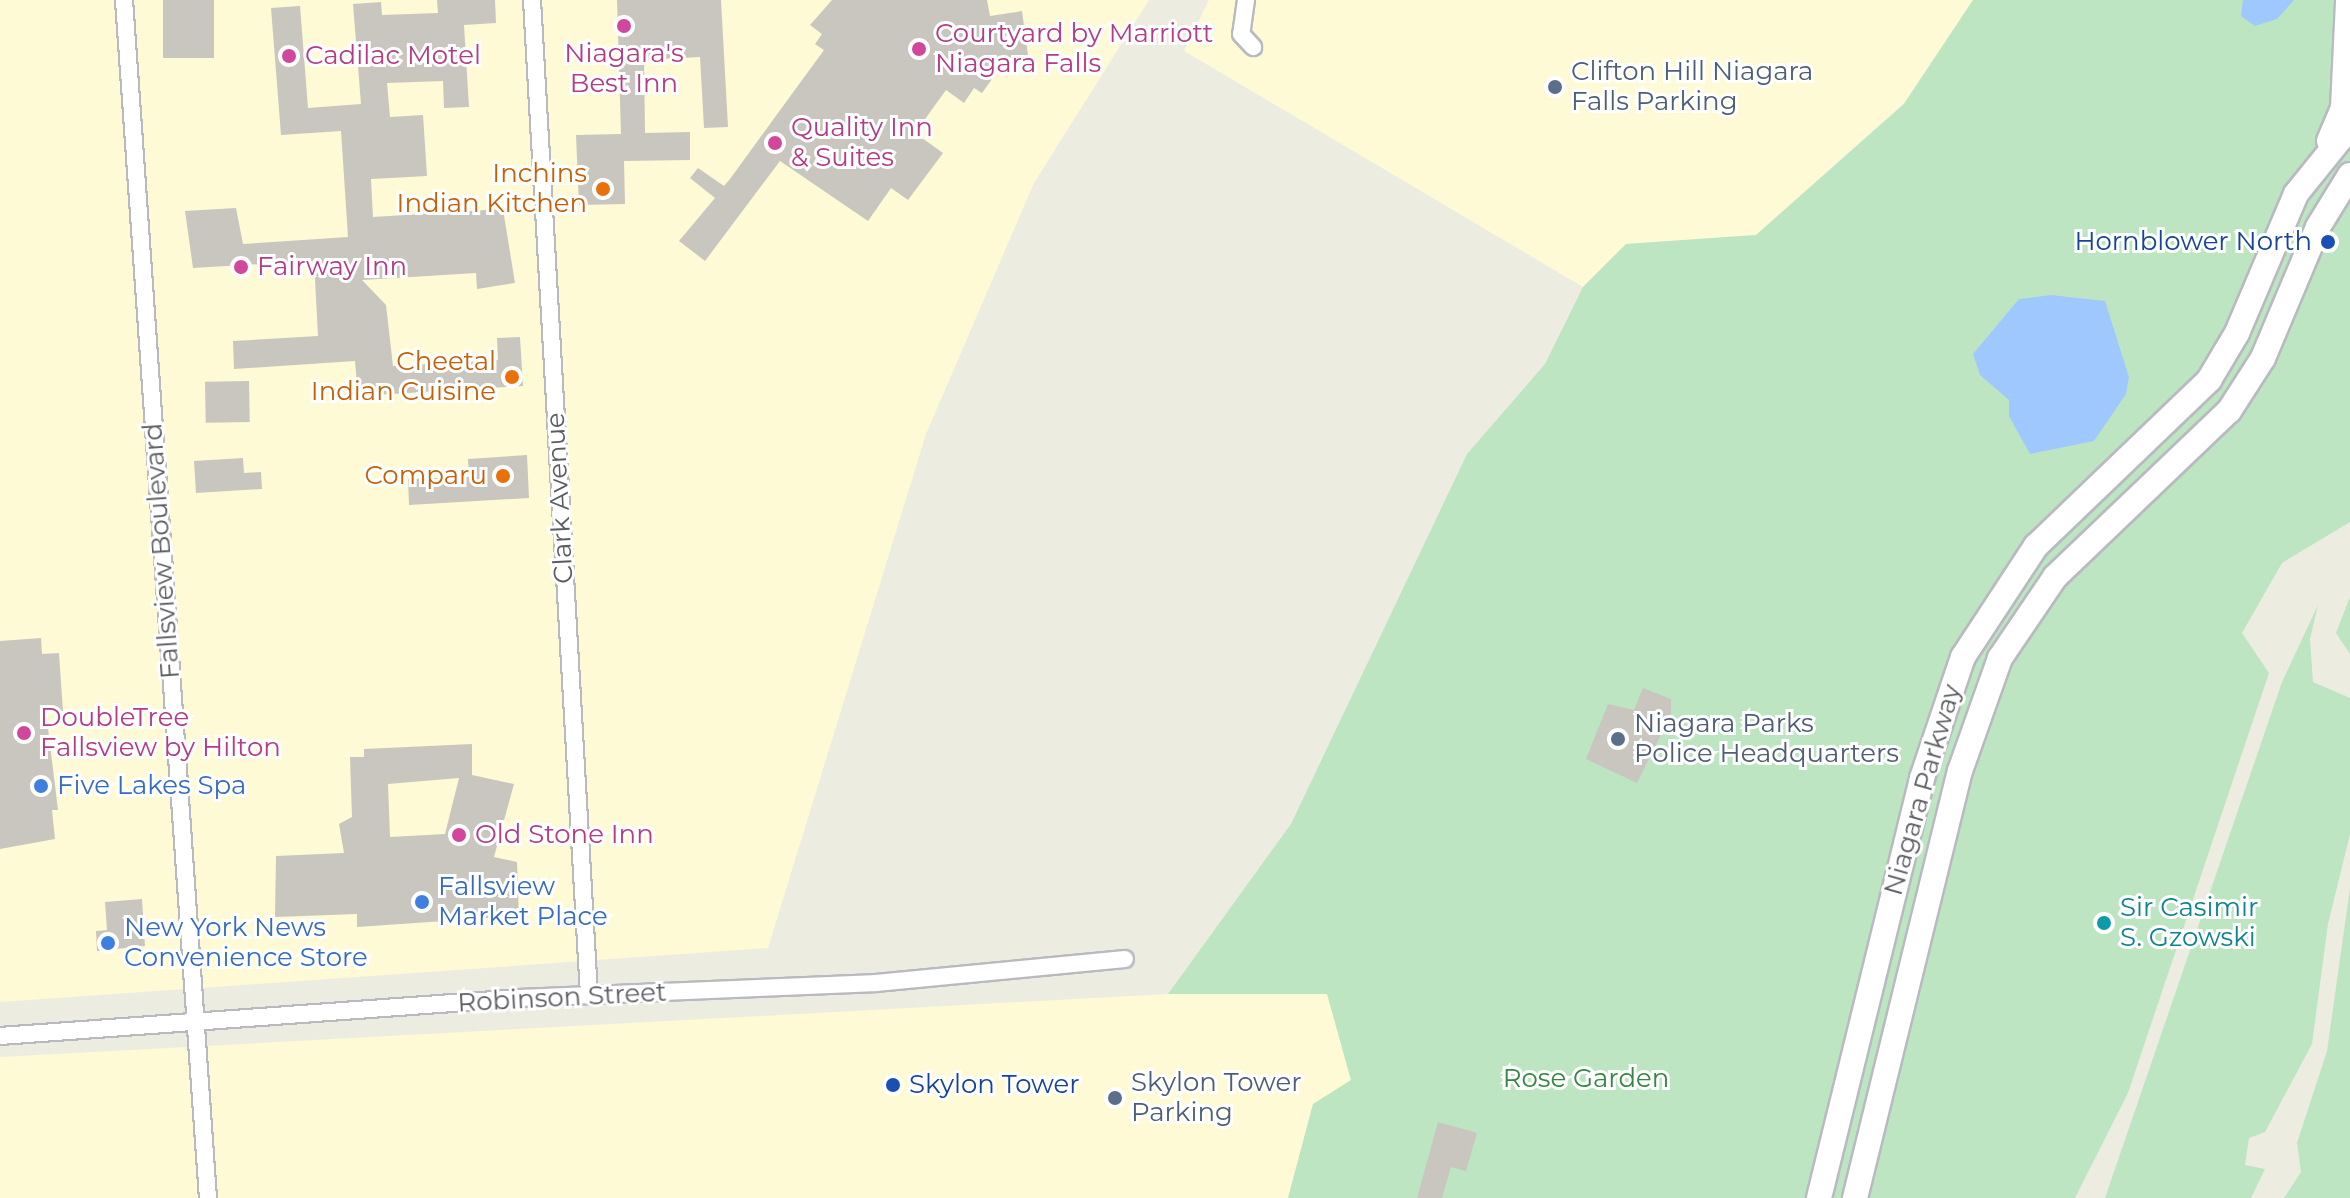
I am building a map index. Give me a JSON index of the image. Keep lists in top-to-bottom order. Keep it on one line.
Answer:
{"streets":{"main road":["Niagara Parkway"],"street":["Clark Avenue","Fallsview Boulevard","Robinson Street"]},"crossings":[["Clark Avenue","Robinson Street"],["Fallsview Boulevard","Robinson Street"]],"parks":["Rose Garden"],"places":["Niagara's Best Inn","Courtyard by Marriott Niagara Falls","Cadilac Motel","Clifton Hill Niagara Falls Parking","Quality Inn & Suites","Inchins Indian Kitchen","Hornblower North","Fairway Inn","Cheetal Indian Cuisine","Comparu","DoubleTree Fallsview by Hilton","Niagara Parks Police Headquarters","Five Lakes Spa","Old Stone Inn","Fallsview Market Place","Sir Casimir S. Gzowski","New York News Convenience Store","Skylon Tower","Skylon Tower Parking"]}
